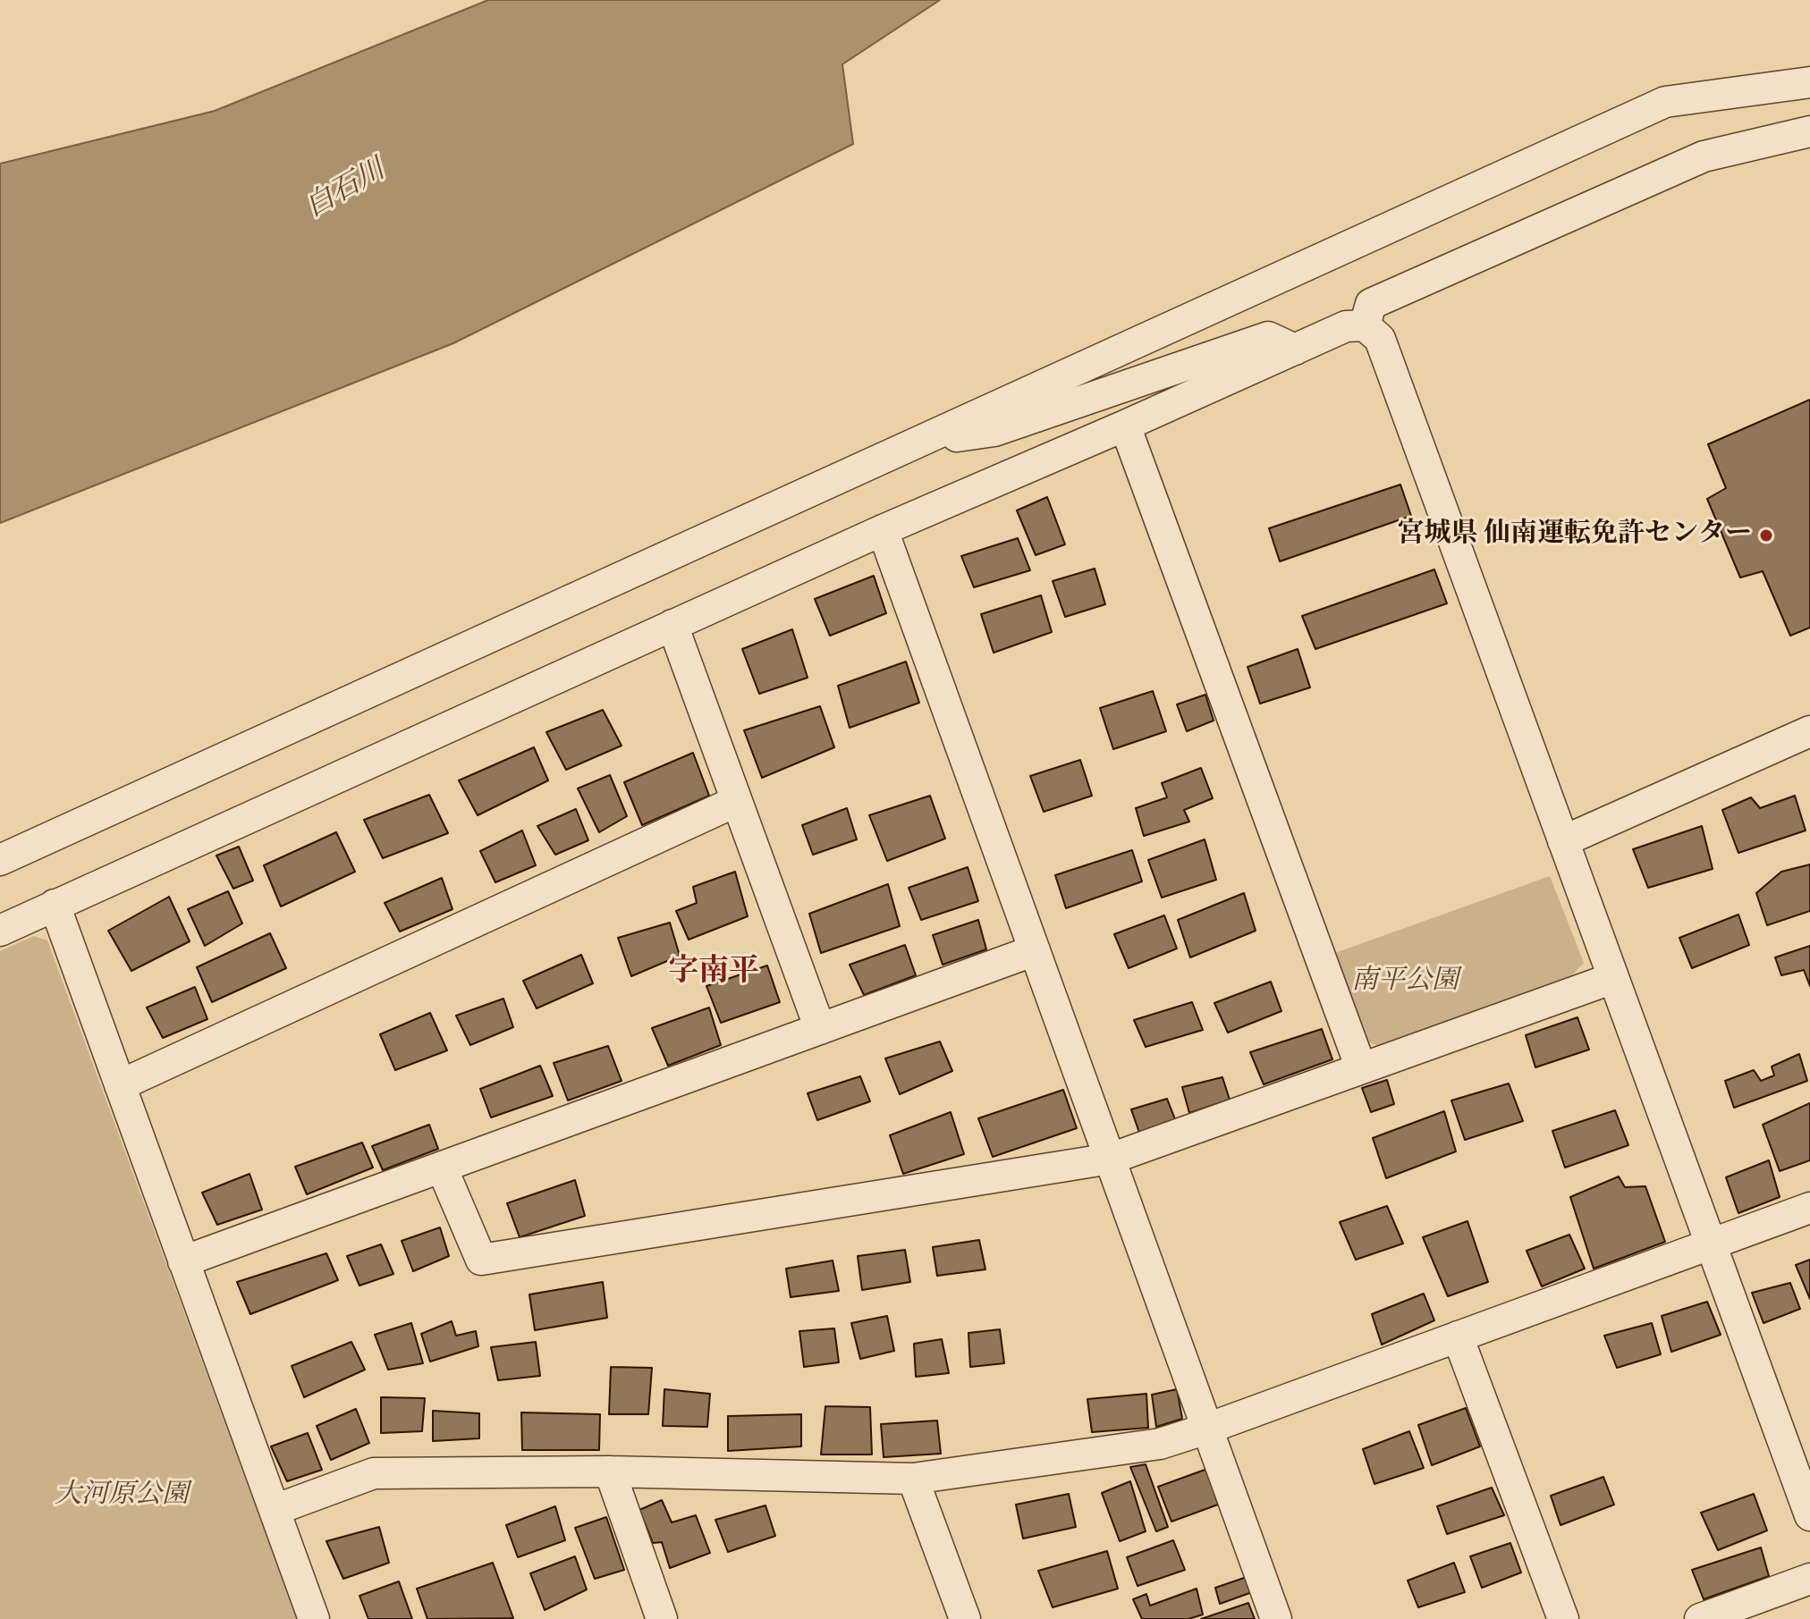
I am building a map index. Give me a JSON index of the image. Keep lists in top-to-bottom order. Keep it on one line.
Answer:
{"districts":["字南平"],"water":["白石川"],"parks":["南平公園","大河原公園"],"places":["宮城県 仙南運転免許センター"]}
